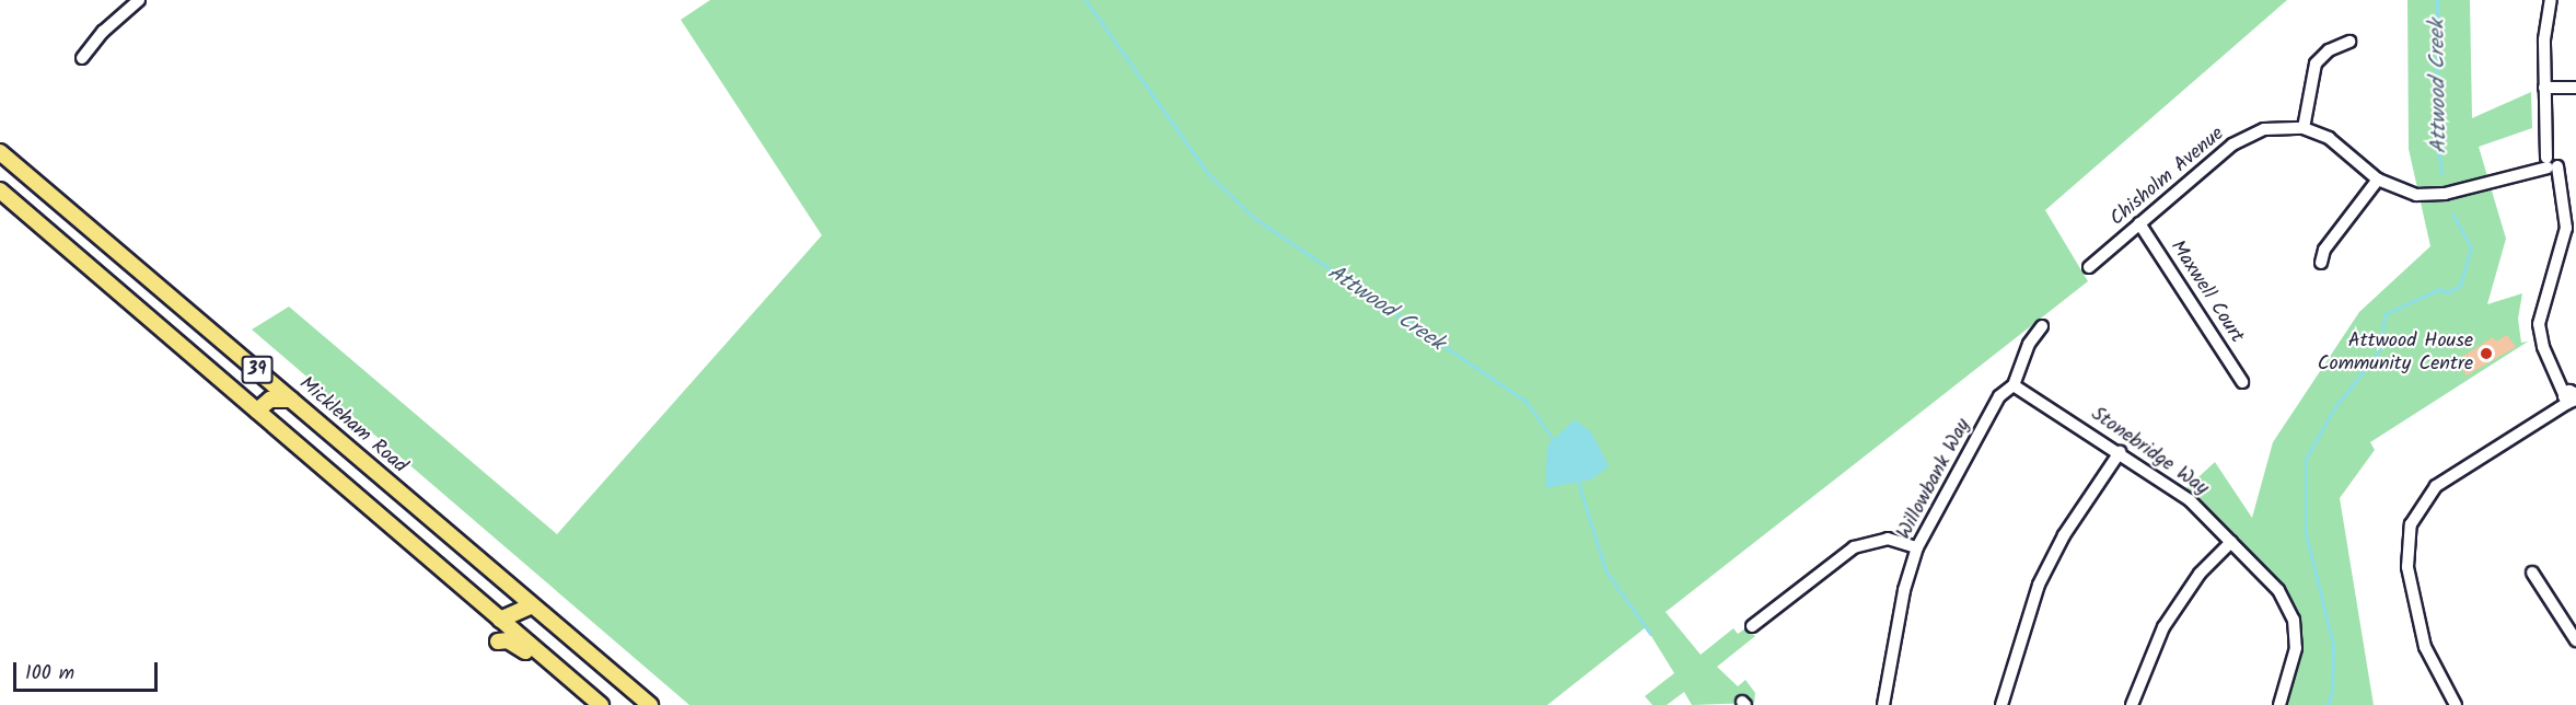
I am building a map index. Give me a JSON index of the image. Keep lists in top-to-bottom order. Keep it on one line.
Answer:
{"streets":{"main road":["39","Mickleham Road"],"street":["Chisholm Avenue","Maxwell Court","Stonebridge Way","Willowbank Way"]},"crossings":[["Chisholm Avenue","Maxwell Court"],["Stonebridge Way","Willowbank Way"]],"water":["Attwood Creek"],"places":["Attwood House Community Centre"],"scale_bar":"100 m"}
